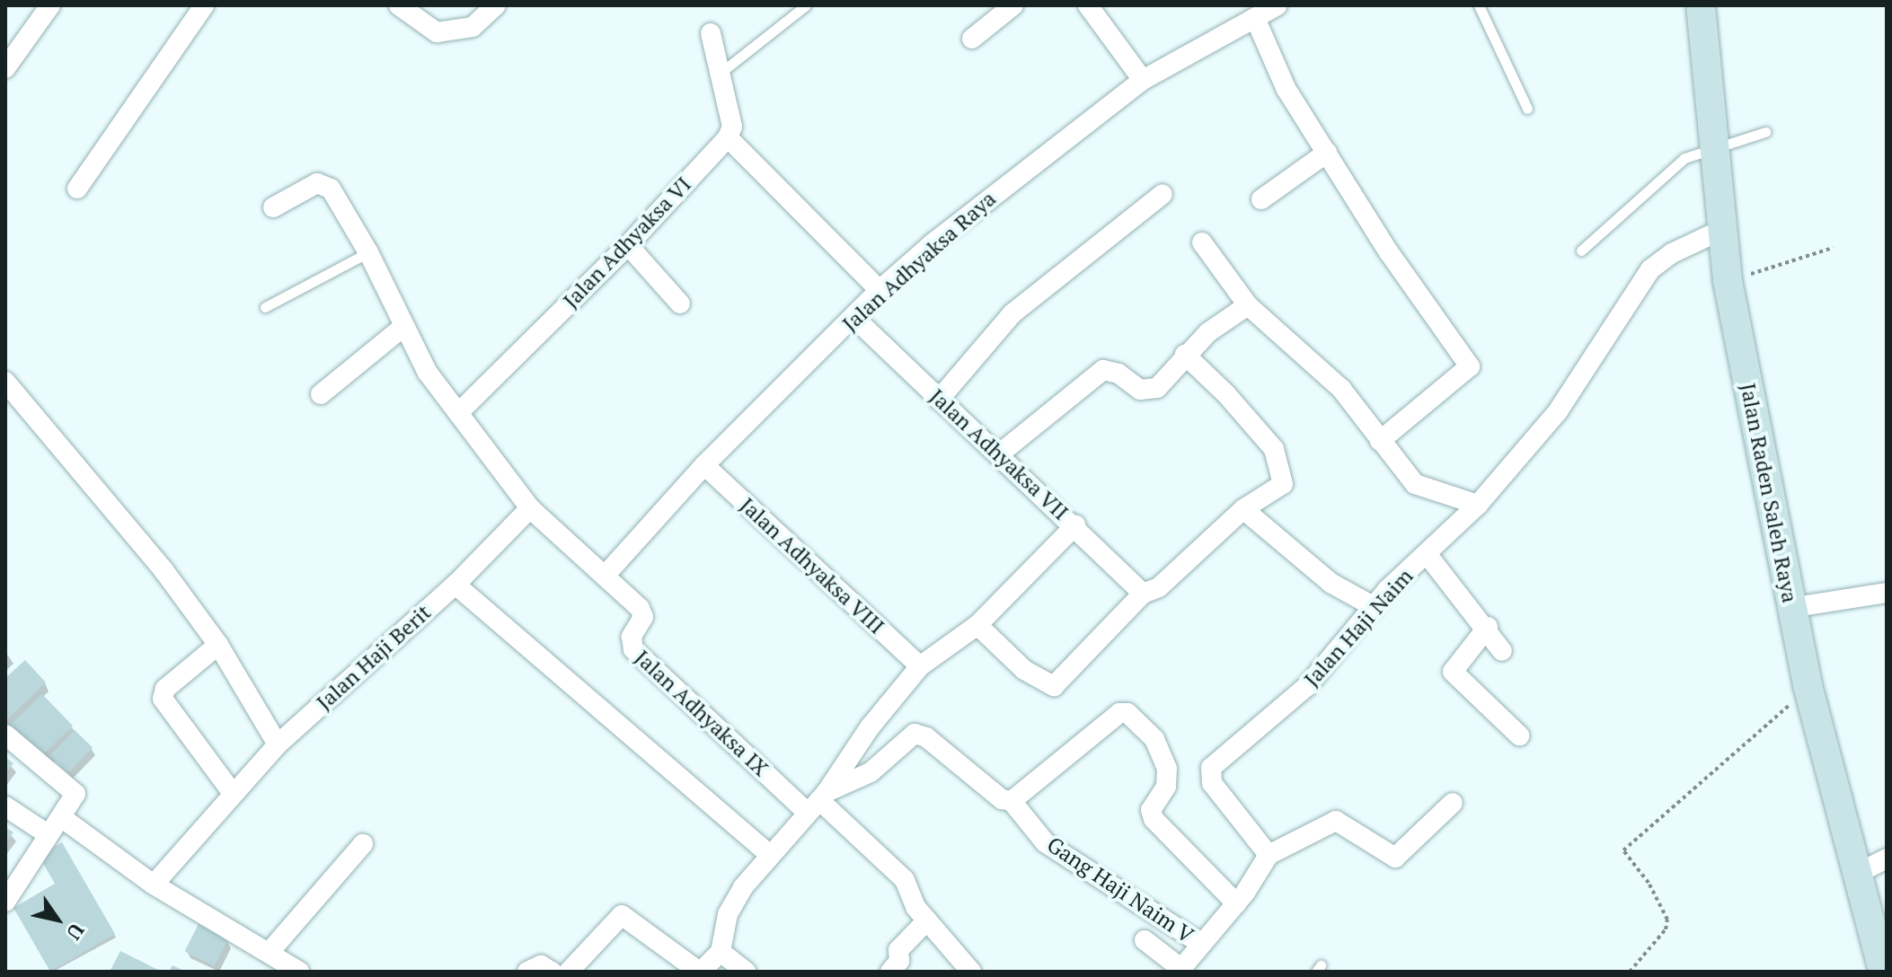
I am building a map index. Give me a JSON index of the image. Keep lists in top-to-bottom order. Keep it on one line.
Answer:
{"streets":{"main road":["Jalan Raden Saleh Raya"],"street":["Jalan Adhyaksa VI","Jalan Adhyaksa Raya","Jalan Adhyaksa VII","Jalan Adhyaksa VIII","Jalan Haji Naim","Jalan Haji Berit","Jalan Adhyaksa IX","Gang Haji Naim V"]},"crossings":[["Jalan Adhyaksa Raya","Jalan Adhyaksa VII"],["Jalan Adhyaksa Raya","Jalan Adhyaksa VIII"],["Jalan Adhyaksa Raya","Jalan Adhyaksa IX"],["Jalan Raden Saleh Raya","Jalan Haji Naim"],["Jalan Adhyaksa IX","Gang Haji Naim V"]],"north":"bottom right"}
